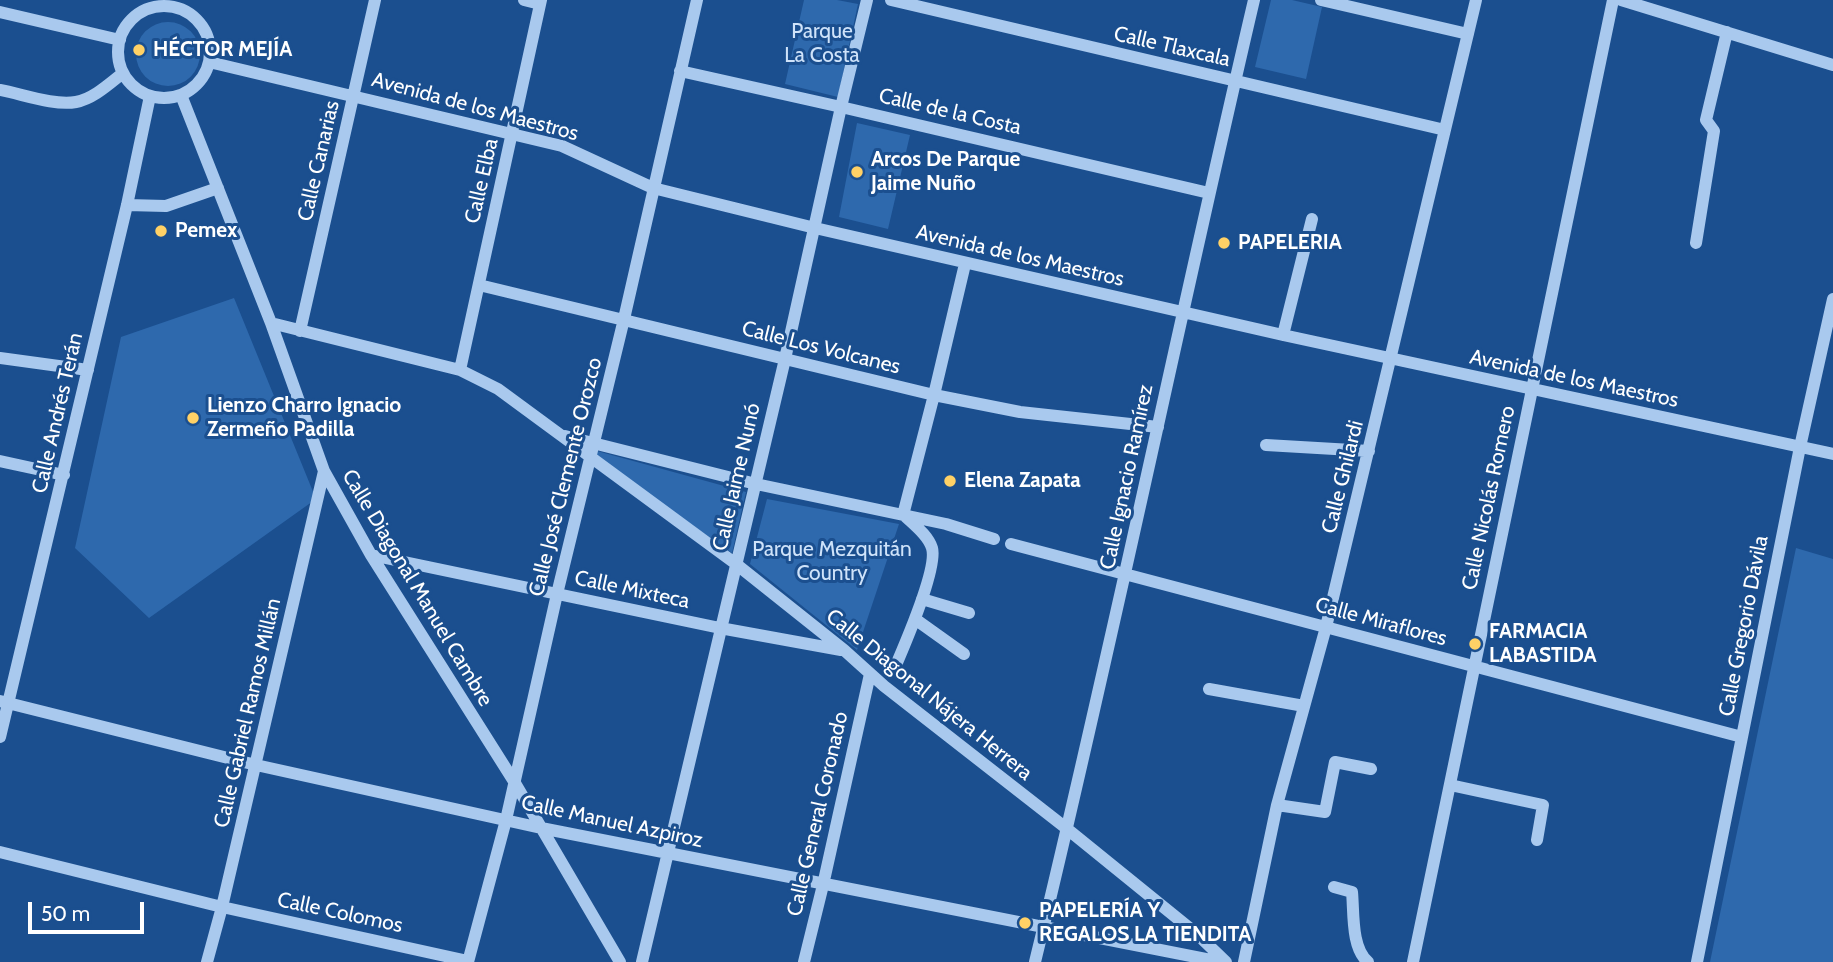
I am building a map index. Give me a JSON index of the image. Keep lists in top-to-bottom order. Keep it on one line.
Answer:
{"streets":{"street":["Calle Tlaxcala","Avenida de los Maestros","Calle de la Costa","Calle Canarias","Calle Elba","Calle Los Volcanes","Calle Andrés Terán","Calle José Clemente Orozco","Calle Jaime Nunó","Calle Ignacio Ramírez","Calle Ghilardi","Calle Nicolás Romero","Calle Diagonal Manuel Cambre","Calle Mixteca","Calle Miraflores","Calle Gregorio Dávila","Calle Diagonal Nájera Herrera","Calle Gabriel Ramos Millán","Calle General Coronado","Calle Manuel Azpiroz","Calle Colomos"]},"crossings":[["Calle Tlaxcala","Calle Ignacio Ramírez"],["Calle Tlaxcala","Calle Ghilardi"],["Avenida de los Maestros","Calle Canarias"],["Avenida de los Maestros","Calle Elba"],["Avenida de los Maestros","Calle Andrés Terán"],["Avenida de los Maestros","Calle José Clemente Orozco"],["Avenida de los Maestros","Calle Jaime Nunó"],["Avenida de los Maestros","Calle Ignacio Ramírez"],["Avenida de los Maestros","Calle Ghilardi"],["Avenida de los Maestros","Calle Nicolás Romero"],["Avenida de los Maestros","Calle Diagonal Manuel Cambre"],["Avenida de los Maestros","Calle Gregorio Dávila"],["Calle de la Costa","Calle José Clemente Orozco"],["Calle de la Costa","Calle Jaime Nunó"],["Calle de la Costa","Calle Ignacio Ramírez"],["Calle Canarias","Calle Diagonal Nájera Herrera"],["Calle Elba","Calle Los Volcanes"],["Calle Elba","Calle Diagonal Nájera Herrera"],["Calle Los Volcanes","Calle José Clemente Orozco"],["Calle Los Volcanes","Calle Jaime Nunó"],["Calle Los Volcanes","Calle Ignacio Ramírez"],["Calle Andrés Terán","Calle Diagonal Manuel Cambre"],["Calle Andrés Terán","Calle Manuel Azpiroz"],["Calle José Clemente Orozco","Calle Diagonal Manuel Cambre"],["Calle José Clemente Orozco","Calle Mixteca"],["Calle José Clemente Orozco","Calle Diagonal Nájera Herrera"],["Calle José Clemente Orozco","Calle Manuel Azpiroz"],["Calle José Clemente Orozco","Calle Colomos"],["Calle Jaime Nunó","Calle Mixteca"],["Calle Jaime Nunó","Calle Diagonal Nájera Herrera"],["Calle Jaime Nunó","Calle Manuel Azpiroz"],["Calle Ignacio Ramírez","Calle Miraflores"],["Calle Ignacio Ramírez","Calle Diagonal Nájera Herrera"],["Calle Ignacio Ramírez","Calle Manuel Azpiroz"],["Calle Ghilardi","Calle Miraflores"],["Calle Nicolás Romero","Calle Miraflores"],["Calle Diagonal Manuel Cambre","Calle Mixteca"],["Calle Diagonal Manuel Cambre","Calle Diagonal Nájera Herrera"],["Calle Diagonal Manuel Cambre","Calle Gabriel Ramos Millán"],["Calle Diagonal Manuel Cambre","Calle Manuel Azpiroz"],["Calle Mixteca","Calle Diagonal Nájera Herrera"],["Calle Miraflores","Calle Gregorio Dávila"],["Calle Diagonal Nájera Herrera","Calle General Coronado"],["Calle Diagonal Nájera Herrera","Calle Manuel Azpiroz"],["Calle Gabriel Ramos Millán","Calle Manuel Azpiroz"],["Calle Gabriel Ramos Millán","Calle Colomos"],["Calle General Coronado","Calle Manuel Azpiroz"]],"parks":["Parque La Costa","Parque Mezquitán Country"],"places":["HÉCTOR MEJÍA","Arcos De Parque Jaime Nuño","Pemex","PAPELERIA","Lienzo Charro Ignacio Zermeño Padilla","Elena Zapata","FARMACIA LABASTIDA","PAPELERÍA Y REGALOS LA TIENDITA"],"scale_bar":"50 m"}
